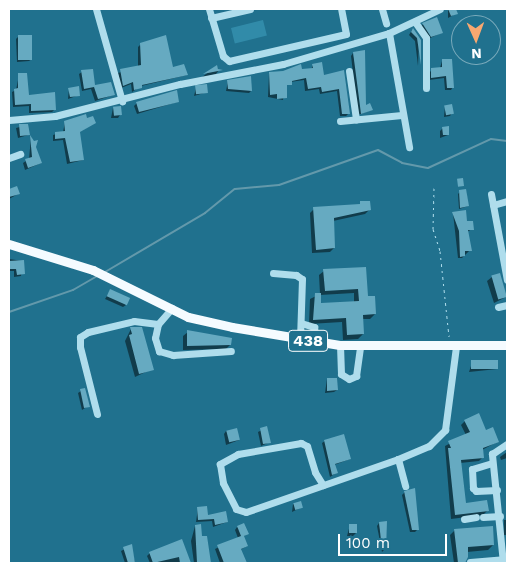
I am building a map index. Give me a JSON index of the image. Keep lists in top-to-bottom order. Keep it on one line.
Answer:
{"streets":{"main road":["438"]},"scale_bar":"100 m","north":"bottom"}
